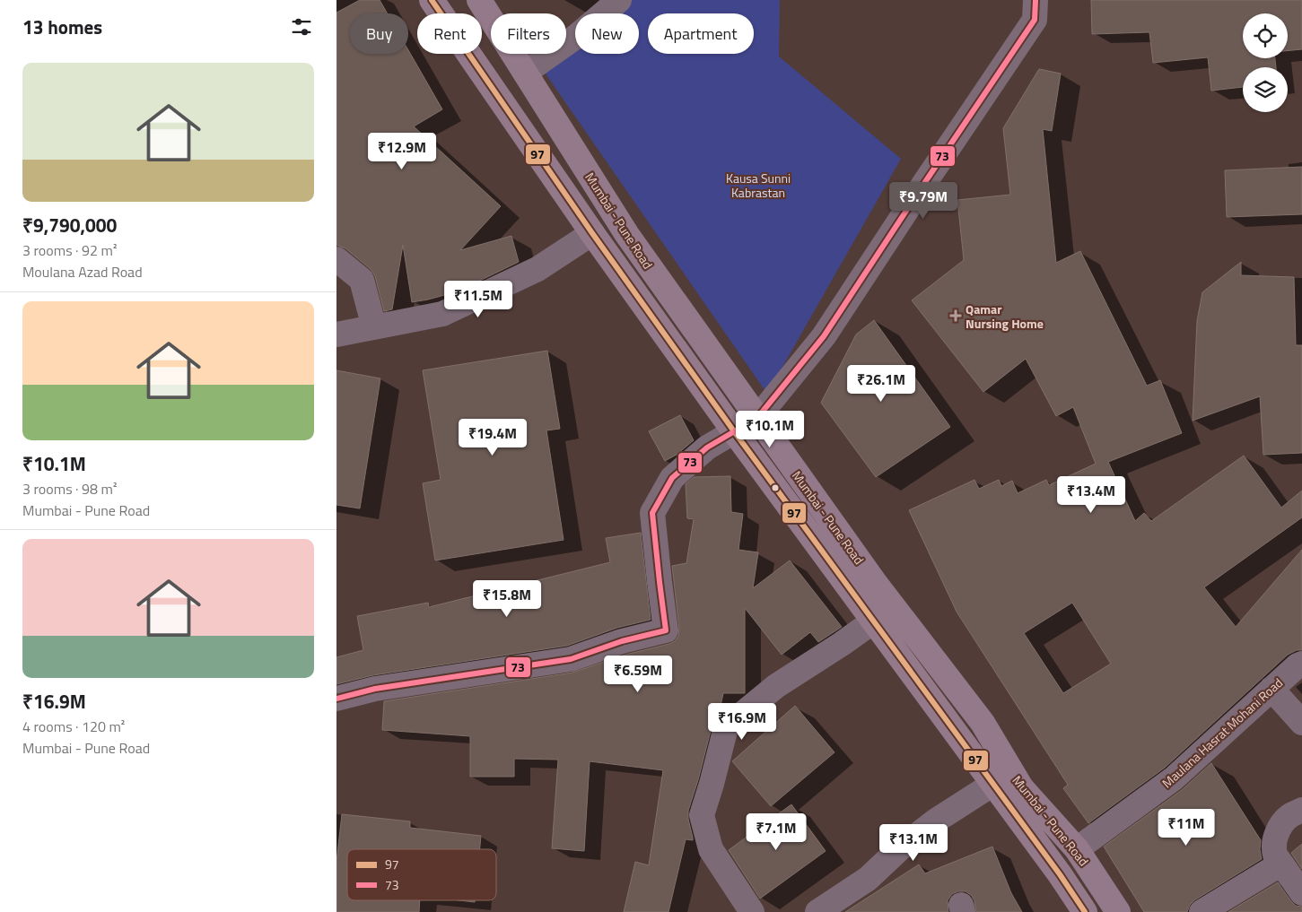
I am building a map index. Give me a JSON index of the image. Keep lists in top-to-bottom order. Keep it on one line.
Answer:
{"streets":{"main road":["Mumbai - Pune Road"],"street":["Maulana Hasrat Mohani Road"]},"crossings":[["Mumbai - Pune Road","Maulana Hasrat Mohani Road"]],"parks":["Kausa Sunni Kabrastan"],"places":{"health":["Qamar Nursing Home"]},"lines":["transit line 97","transit line 73"],"legend":["97","73"],"page":{"heading":"13 homes","chip":["Buy","Rent","Filters","New","Apartment"],"list":[{"name":"₹9,790,000","note":"3 rooms · 92 m² · Moulana Azad Road"},{"name":"₹10.1M","note":"3 rooms · 98 m² · Mumbai - Pune Road"},{"name":"₹16.9M","note":"4 rooms · 120 m² · Mumbai - Pune Road"}],"price":["₹12.9M","₹9.79M","₹11.5M","₹26.1M","₹10.1M","₹19.4M","₹13.4M","₹15.8M","₹6.59M","₹16.9M","₹11M","₹7.1M","₹13.1M"]}}
